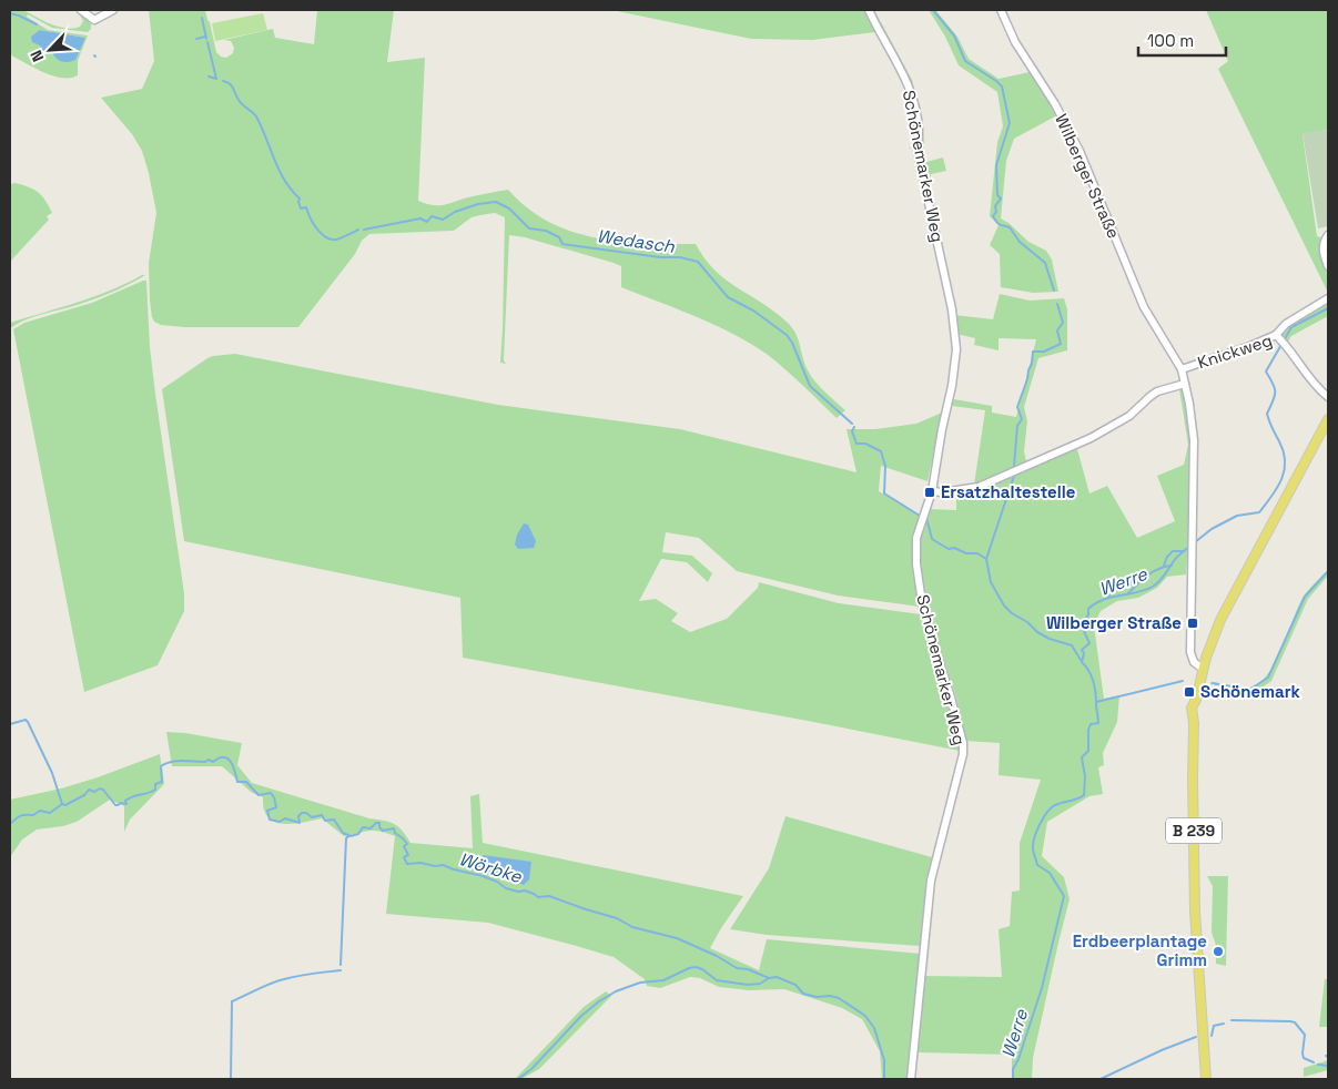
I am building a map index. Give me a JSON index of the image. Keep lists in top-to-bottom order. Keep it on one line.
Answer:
{"streets":{"main road":["B 239"],"street":["Schönemarker Weg","Wilberger Straße","Knickweg"]},"crossings":[["Wilberger Straße","Knickweg"],["Wilberger Straße","B 239"]],"water":["Wedasch","Werre","Wörbke"],"places":{"transit":["Ersatzhaltestelle","Wilberger Straße","Schönemark"],"other":["Erdbeerplantage Grimm"]},"scale_bar":"100 m","north":"bottom left"}
